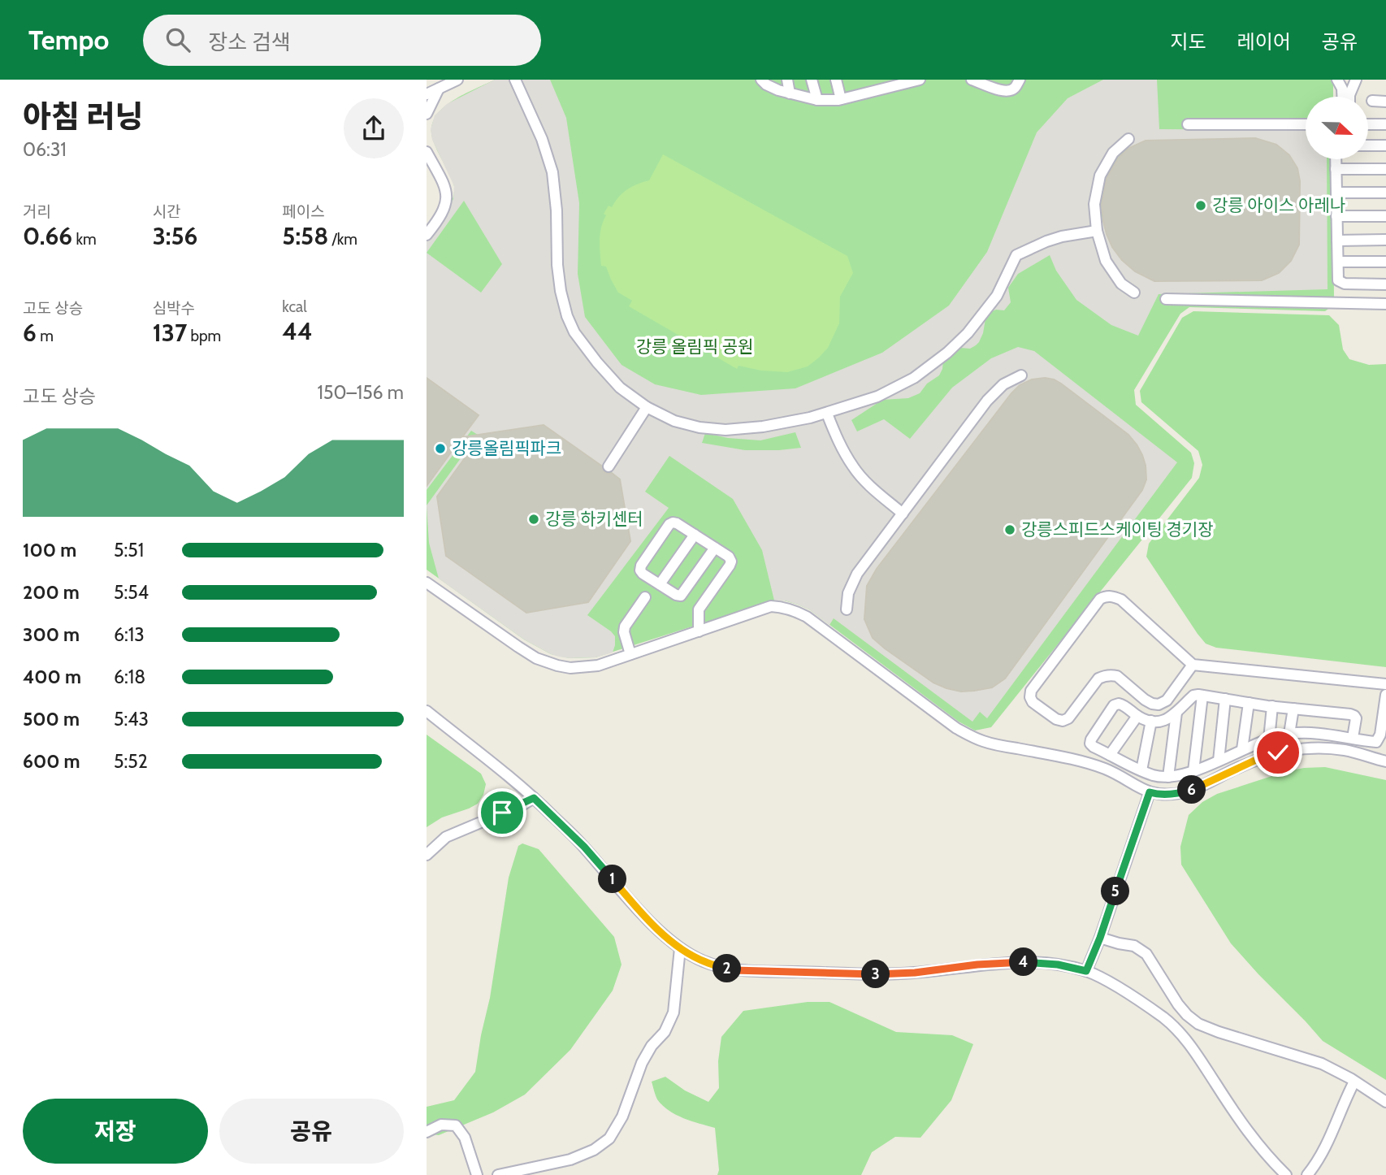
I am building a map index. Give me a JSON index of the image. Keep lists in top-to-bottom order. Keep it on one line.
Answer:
{"parks":["강릉 올림픽 공원"],"places":["강릉 아이스 아레나","강릉올림픽파크","강릉 하키센터","강릉스피드스케이팅 경기장"],"north":"right","page":{"header":"Tempo","search":"장소 검색","nav":["지도","레이어","공유"],"heading":["아침 러닝","06:31"],"stats":[["거리","0.66 km"],["시간","3:56"],["페이스","5:58 /km"],["고도 상승","6 m"],["심박수","137 bpm"],["kcal","44"]],"chart":["고도 상승","150–156 m"],"list":[{"name":"100 m","note":"5:51"},{"name":"200 m","note":"5:54"},{"name":"300 m","note":"6:13"},{"name":"400 m","note":"6:18"},{"name":"500 m","note":"5:43"},{"name":"600 m","note":"5:52"}],"pins":["6","1","5","4","2","3"],"buttons":["저장","공유"]}}
